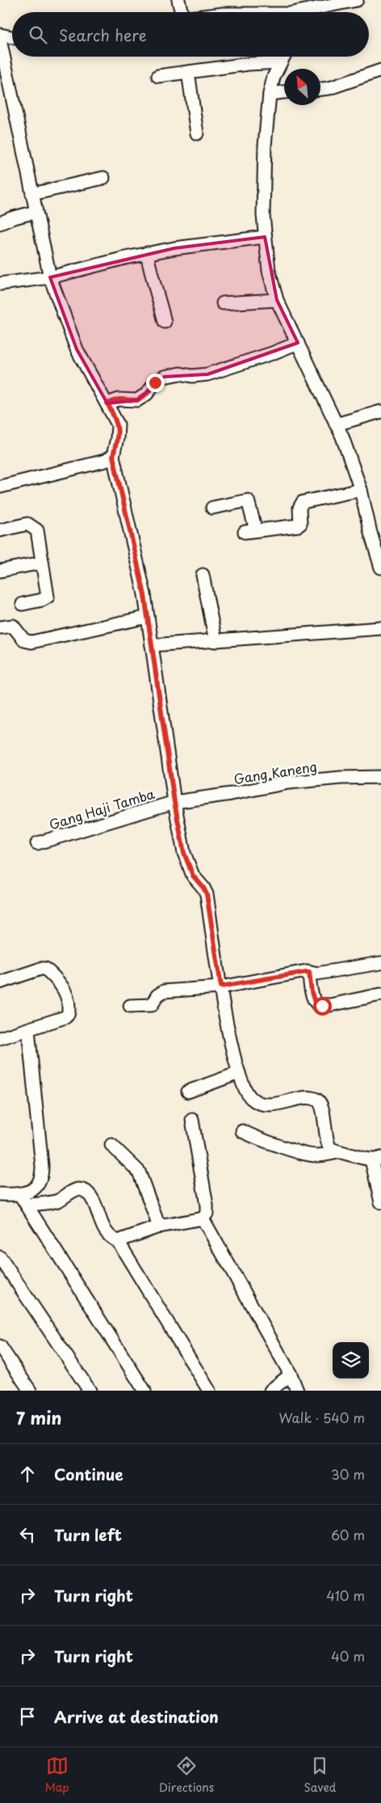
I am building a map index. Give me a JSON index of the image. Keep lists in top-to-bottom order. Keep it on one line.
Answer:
{"streets":{"street":["Gang Kaneng","Gang Haji Tamba"]},"crossings":[["Gang Kaneng","Gang Haji Tamba"]],"north":"top left","page":{"search":"Search here","heading":["7 min","Walk · 540 m"],"list":[["Continue","30 m"],["Turn left","60 m"],["Turn right","410 m"],["Turn right","40 m"],"Arrive at destination"],"nav":["Map","Directions","Saved"]}}
